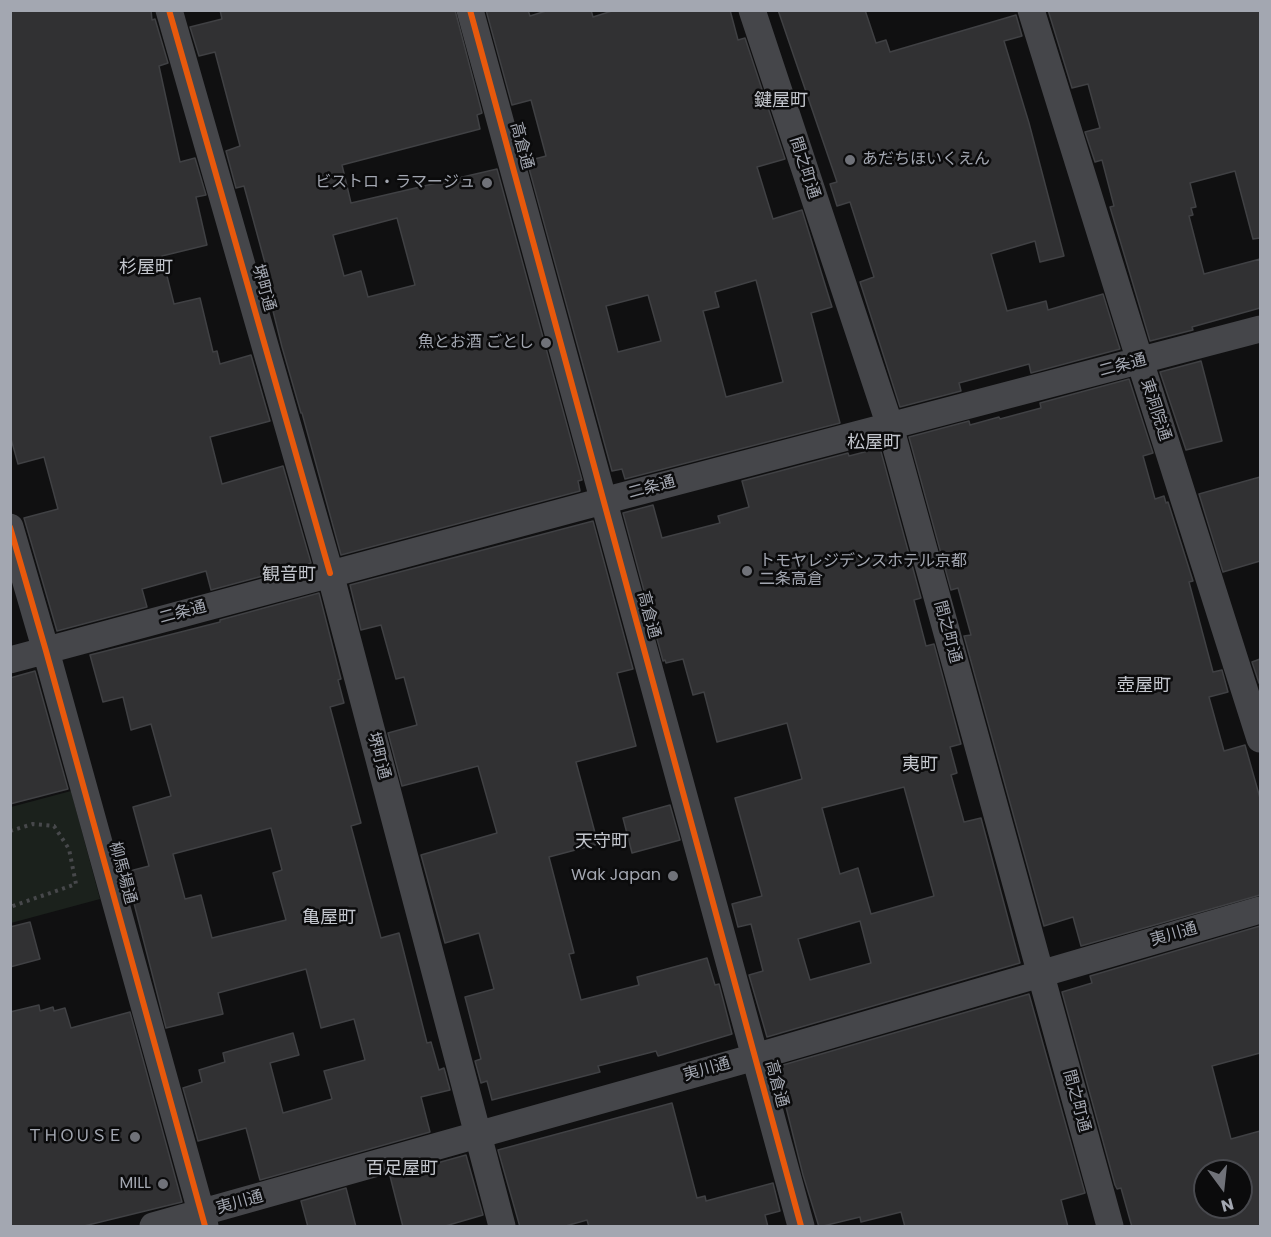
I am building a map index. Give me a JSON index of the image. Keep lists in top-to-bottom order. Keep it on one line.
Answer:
{"streets":{"street":["高倉通","間之町通","堺町通","二条通","東洞院通","柳馬場通","夷川通"]},"crossings":[["高倉通","二条通"],["高倉通","夷川通"],["間之町通","二条通"],["間之町通","夷川通"],["堺町通","二条通"],["堺町通","夷川通"],["二条通","東洞院通"],["二条通","柳馬場通"],["柳馬場通","夷川通"]],"districts":["鍵屋町","杉屋町","松屋町","観音町","壺屋町","夷町","天守町","亀屋町","百足屋町"],"places":["あだちほいくえん","ビストロ・ラマージュ","魚とお酒 ごとし","トモヤレジデンスホテル京都 二条高倉","Wak Japan","ＴＨＯＵＳＥ","MILL"],"north":"bottom"}
